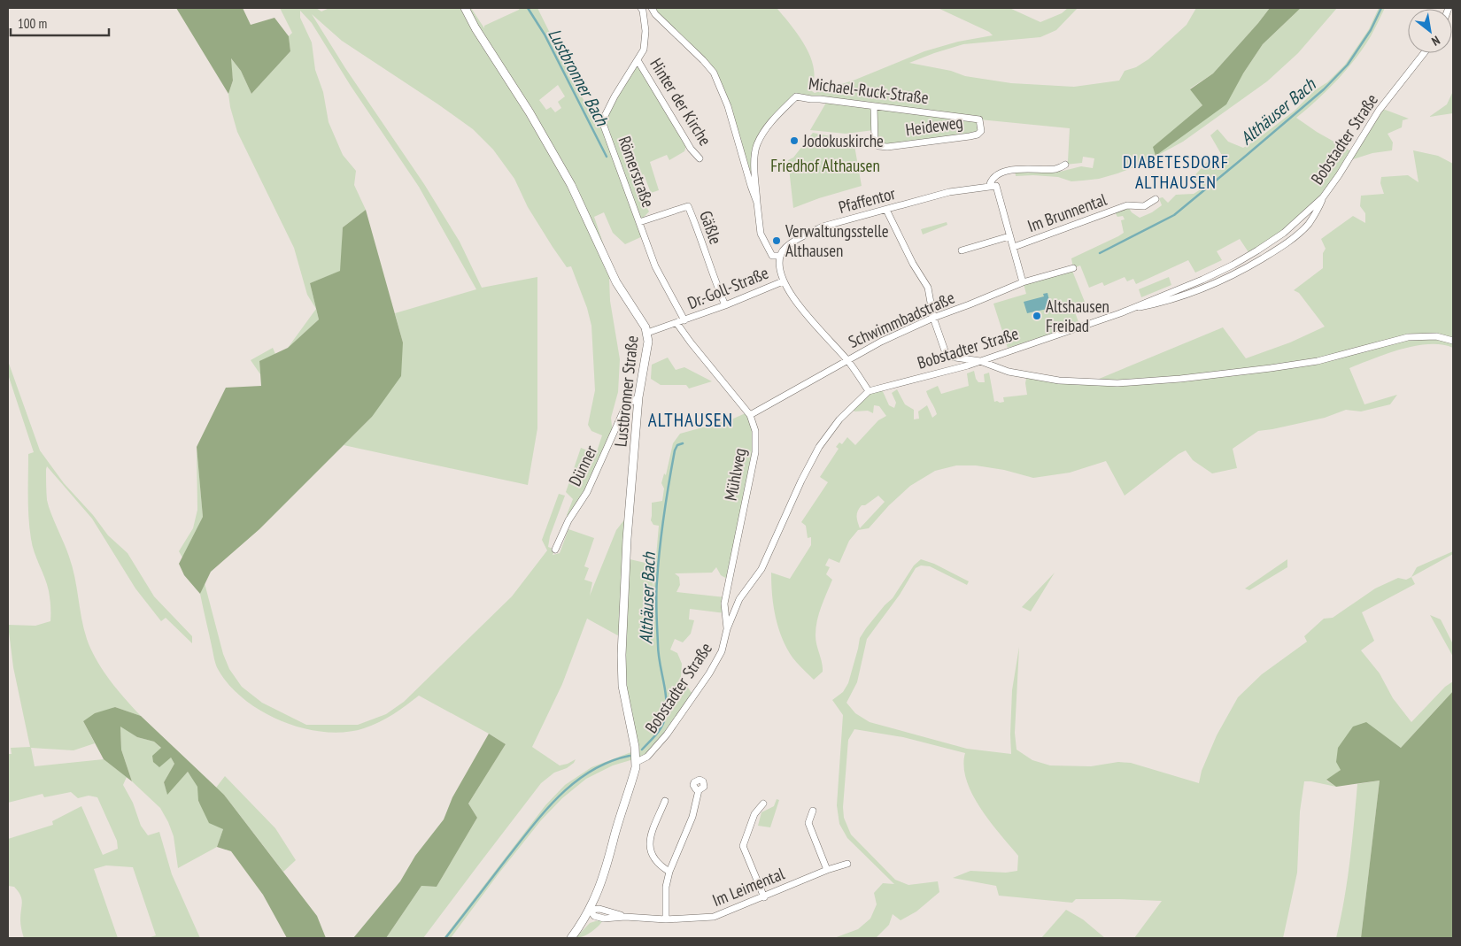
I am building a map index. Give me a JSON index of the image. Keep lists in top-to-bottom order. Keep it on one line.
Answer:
{"streets":{"street":["Michael-Ruck-Straße","Hinter der Kirche","Heideweg","Bobstadter Straße","Römerstraße","Pfaffentor","Im Brunnental","Gäßle","Dr.-Goll-Straße","Schwimmbadstraße","Lustbronner Straße","Dünner","Mühlweg","Im Leimental"]},"crossings":[["Michael-Ruck-Straße","Heideweg"],["Michael-Ruck-Straße","Pfaffentor"],["Hinter der Kirche","Römerstraße"],["Bobstadter Straße","Dr.-Goll-Straße"],["Bobstadter Straße","Lustbronner Straße"],["Bobstadter Straße","Mühlweg"],["Römerstraße","Gäßle"],["Römerstraße","Dr.-Goll-Straße"],["Gäßle","Dr.-Goll-Straße"],["Dr.-Goll-Straße","Schwimmbadstraße"],["Dr.-Goll-Straße","Lustbronner Straße"],["Dr.-Goll-Straße","Mühlweg"],["Schwimmbadstraße","Mühlweg"],["Lustbronner Straße","Dünner"]],"districts":["DIABETESDORF ALTHAUSEN","ALTHAUSEN"],"water":["Lustbronner Bach","Althäuser Bach"],"parks":["Friedhof Althausen"],"places":["Jodokuskirche","Verwaltungsstelle Althausen","Altshausen Freibad"],"scale_bar":"100 m","north":"bottom right"}
